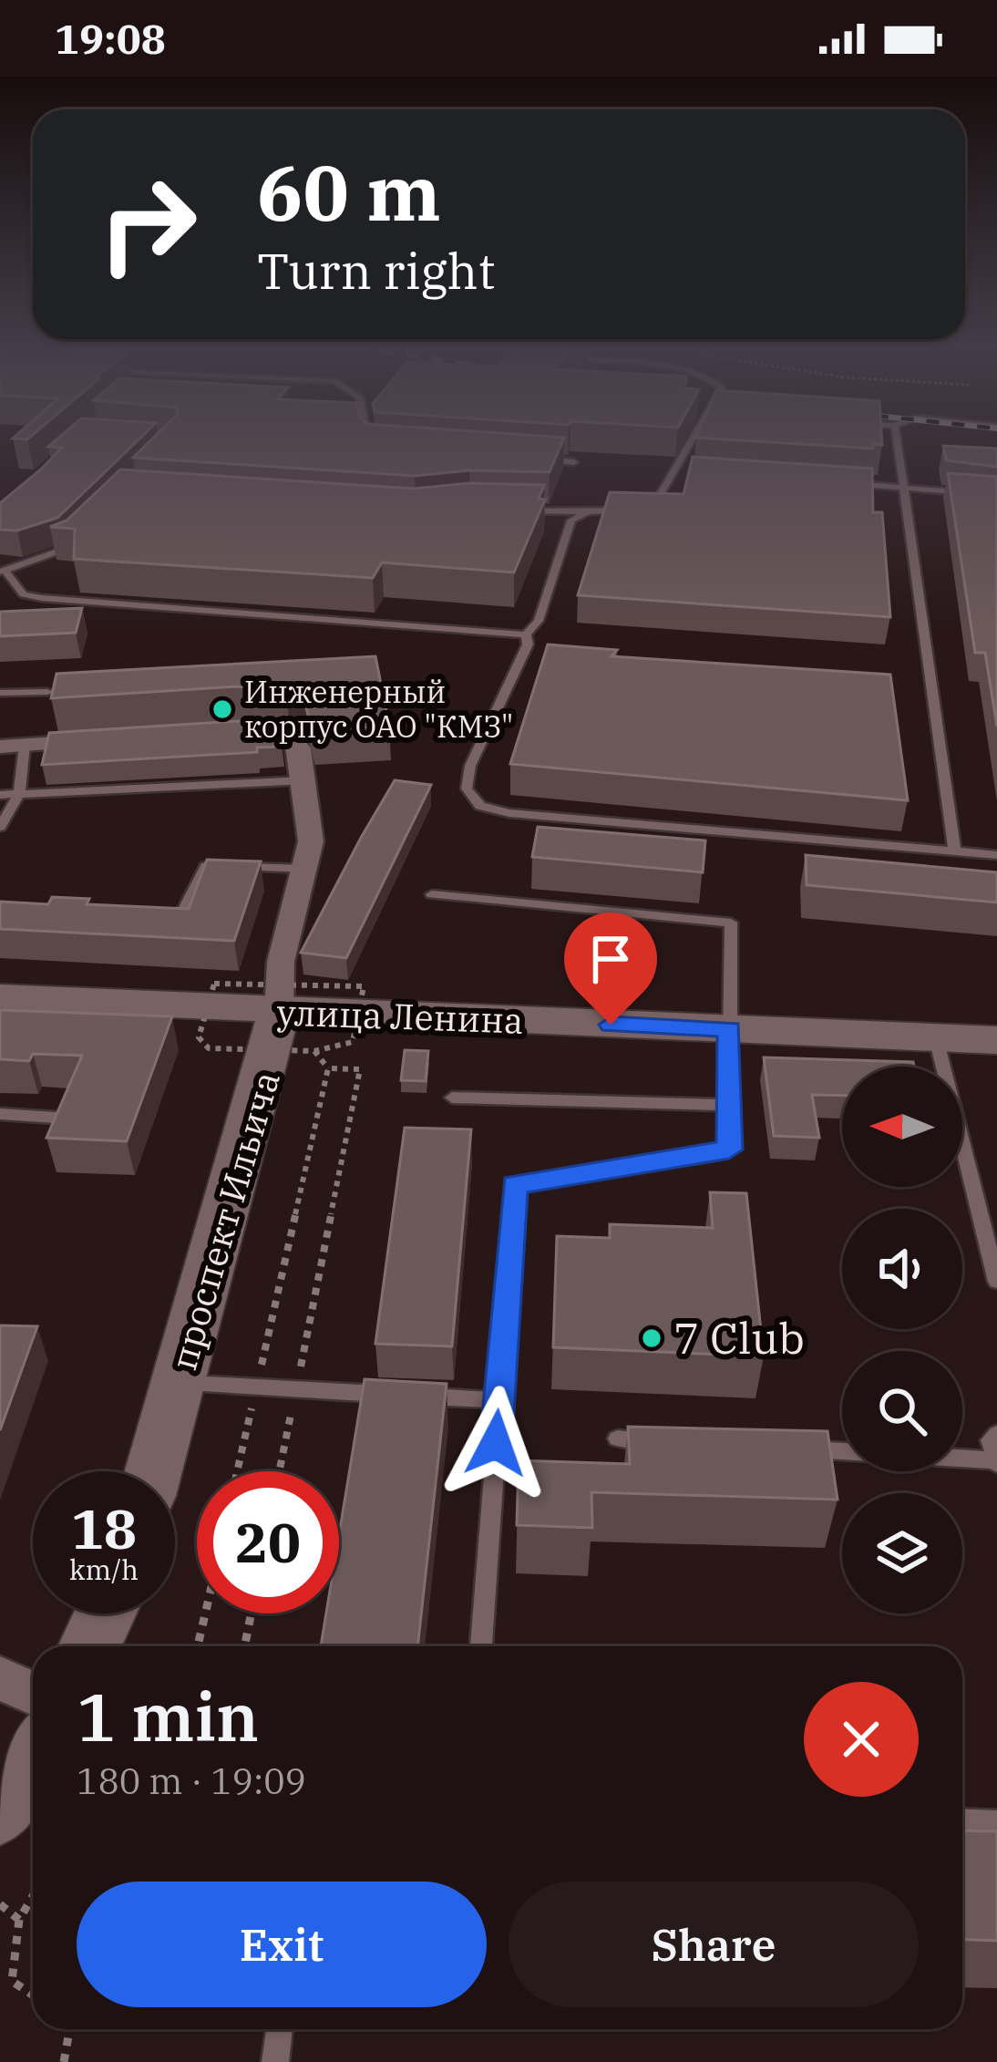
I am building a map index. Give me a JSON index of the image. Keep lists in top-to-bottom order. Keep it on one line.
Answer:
{"streets":{"street":["улица Ленина","проспект Ильича"]},"crossings":[["улица Ленина","проспект Ильича"]],"places":["Инженерный корпус ОАО \"КМЗ\"","7 Club"],"north":"left","page":{"status":"19:08","turn":["60 m","Turn right"],"speed":"18 km/h","limit":"20","heading":["1 min","180 m · 19:09"],"buttons":["Exit","Share"]}}
